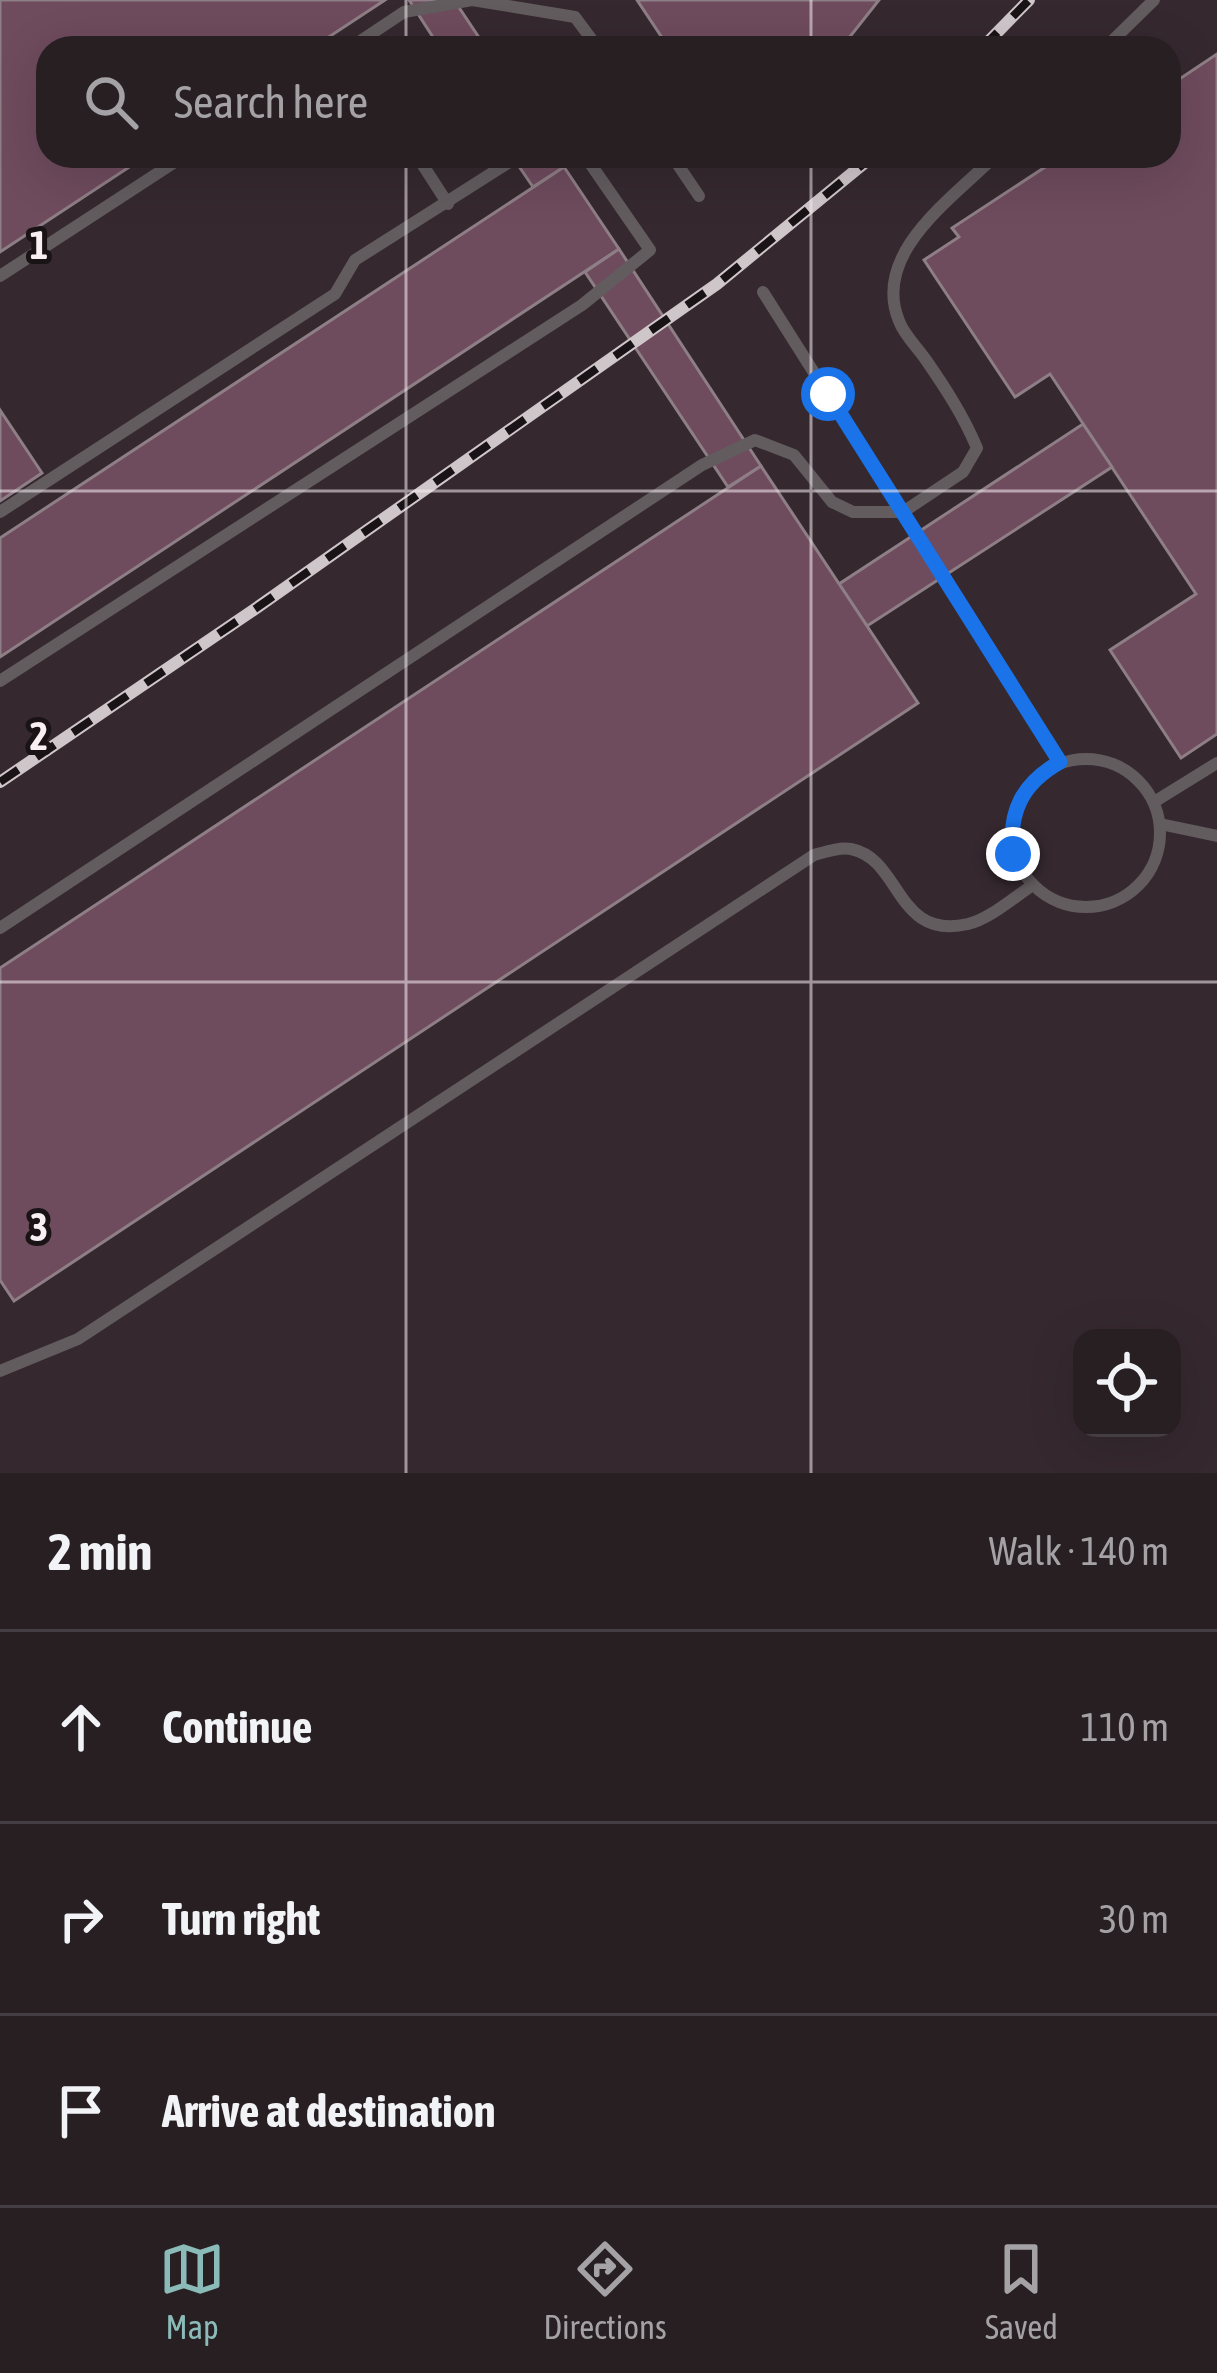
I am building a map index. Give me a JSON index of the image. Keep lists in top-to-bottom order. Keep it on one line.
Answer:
{"page":{"search":"Search here","heading":["2 min","Walk · 140 m"],"list":[["Continue","110 m"],["Turn right","30 m"],"Arrive at destination"],"nav":["Map","Directions","Saved"]},"grid":{"rows":["1","2","3"]}}
